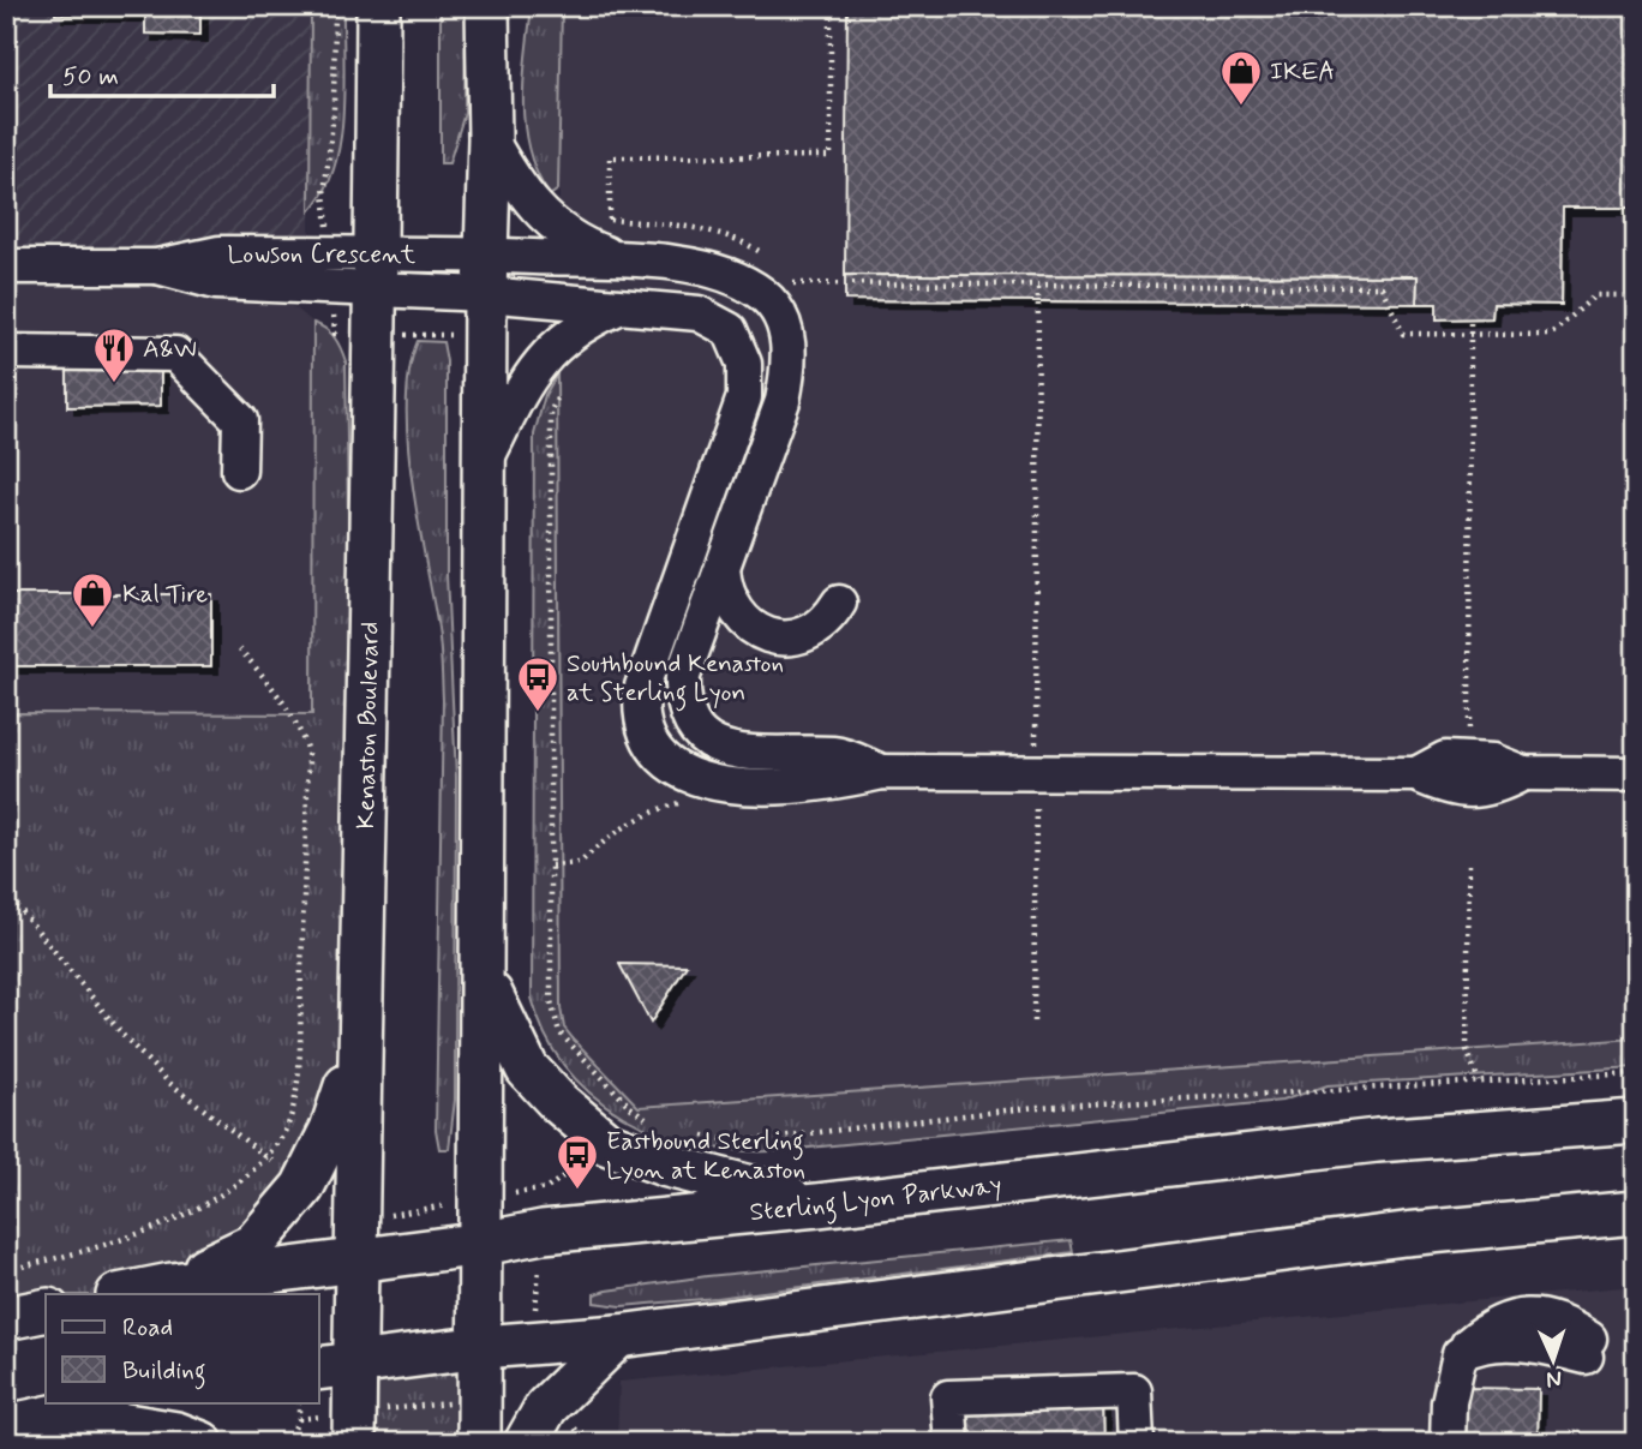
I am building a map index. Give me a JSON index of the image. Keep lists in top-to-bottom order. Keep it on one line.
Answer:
{"streets":{"main road":["Kenaston Boulevard","Sterling Lyon Parkway"],"street":["Lowson Crescent"]},"crossings":[["Lowson Crescent","Kenaston Boulevard"],["Kenaston Boulevard","Sterling Lyon Parkway"]],"places":{"shop":["IKEA","Kal Tire"],"restaurant":["A&W"],"bus stop":["Southbound Kenaston at Sterling Lyon","Eastbound Sterling Lyon at Kenaston"]},"legend":["Road","Building"],"scale_bar":"50 m","north":"bottom"}
